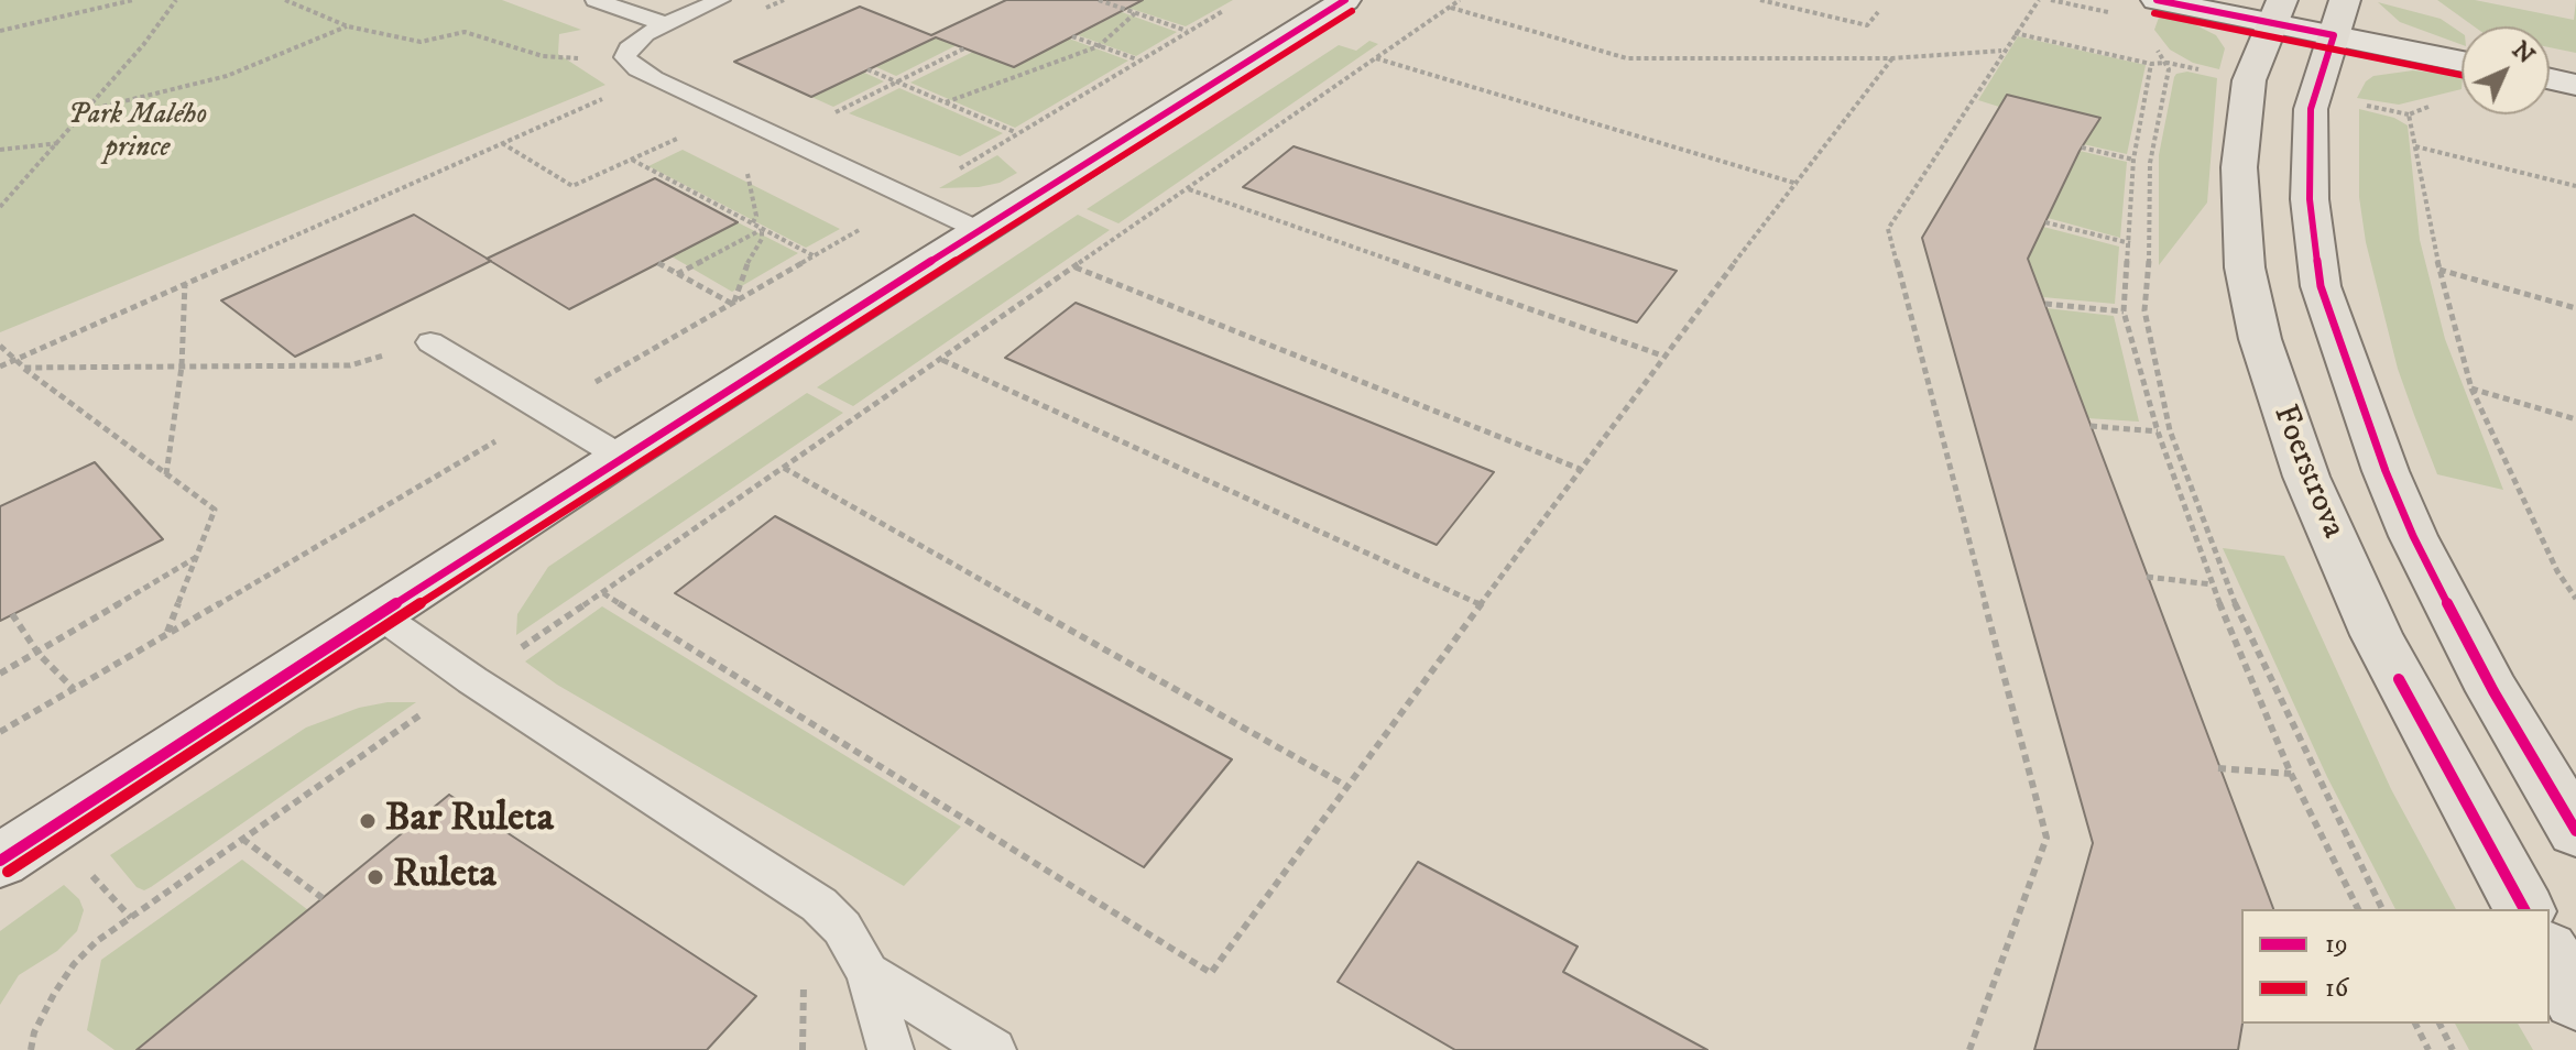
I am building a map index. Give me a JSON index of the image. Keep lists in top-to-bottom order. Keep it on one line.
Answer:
{"streets":{"main road":["Foerstrova"]},"parks":["Park Malého prince"],"places":["Bar Ruleta","Ruleta"],"lines":["transit line 19","transit line 16"],"legend":["19","16"],"north":"top right"}
